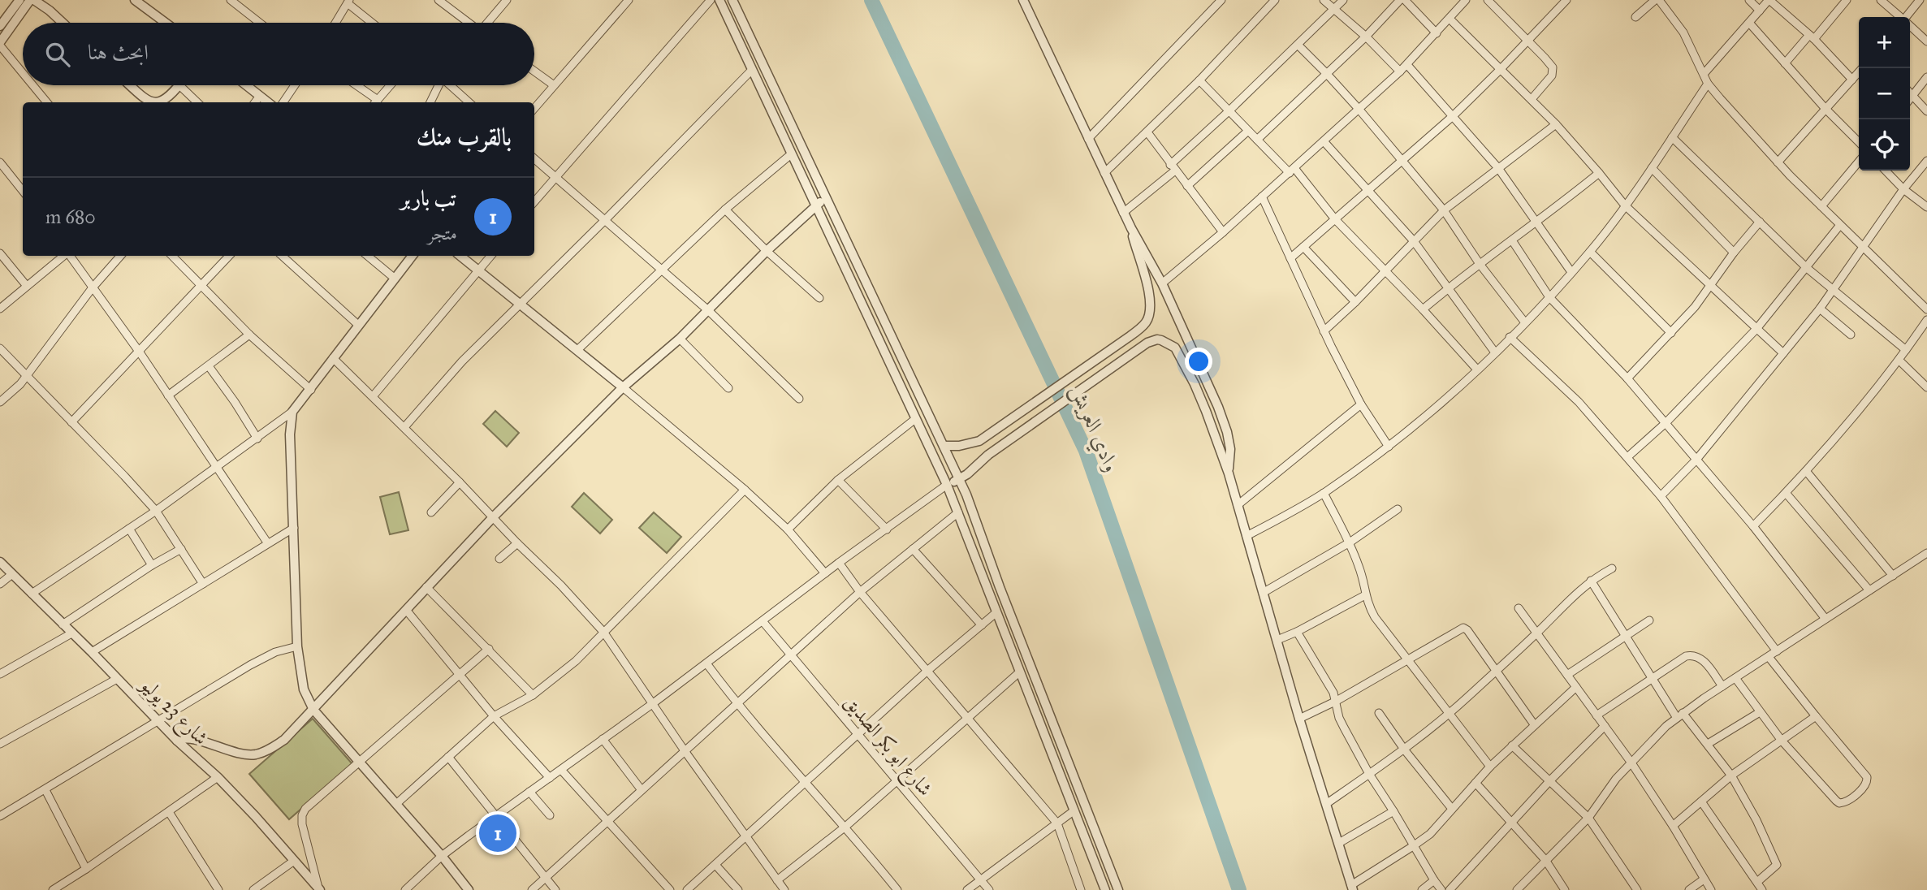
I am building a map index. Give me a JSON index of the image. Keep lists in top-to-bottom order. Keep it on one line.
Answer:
{"streets":{"street":["شارع 23 يوليو","شارع ابو بكر الصديق"]},"water":["وادي العريش"],"page":{"map_buttons":["+","−"],"search":"ابحث هنا","heading":"بالقرب منك","list":[{"mark":"1","name":"تب باربر","note":"متجر","value":"680 m"}],"pins":"1"}}
